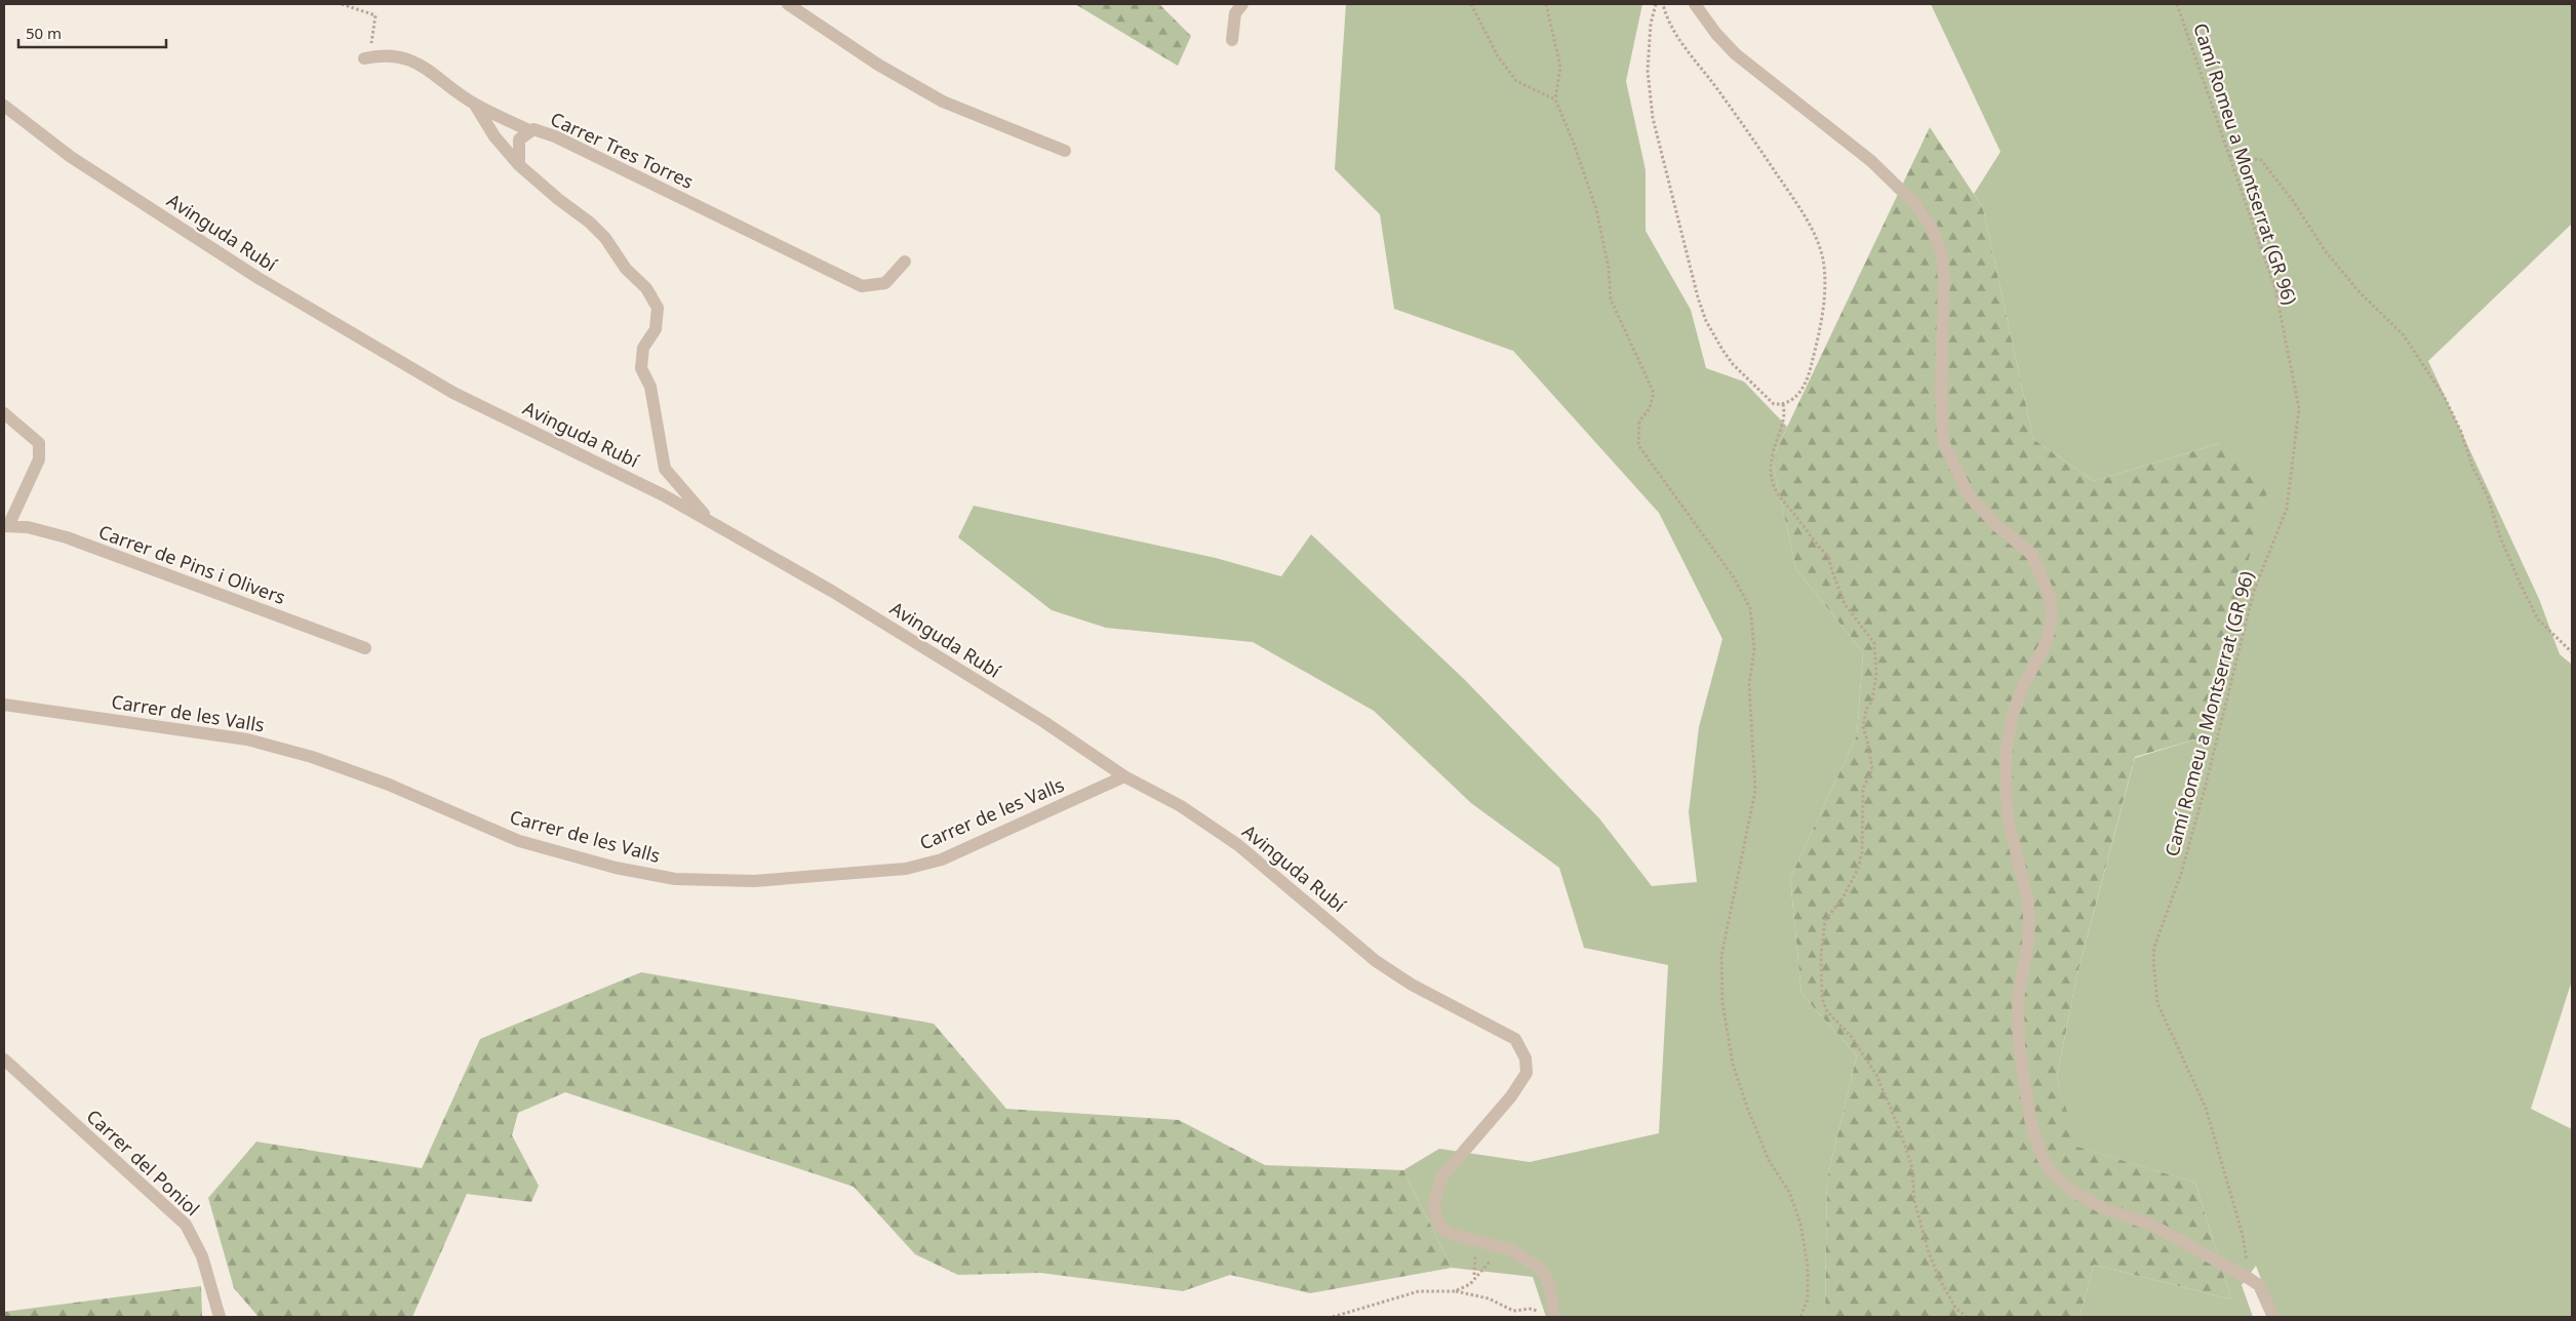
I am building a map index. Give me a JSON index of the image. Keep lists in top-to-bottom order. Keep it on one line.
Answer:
{"streets":{"street":["Carrer Tres Torres","Avinguda Rubí","Carrer de Pins i Olivers","Carrer de les Valls","Carrer del Poniol"],"path":["Camí Romeu a Montserrat (GR 96)"]},"crossings":[["Avinguda Rubí","Carrer de les Valls"]],"scale_bar":"50 m"}
